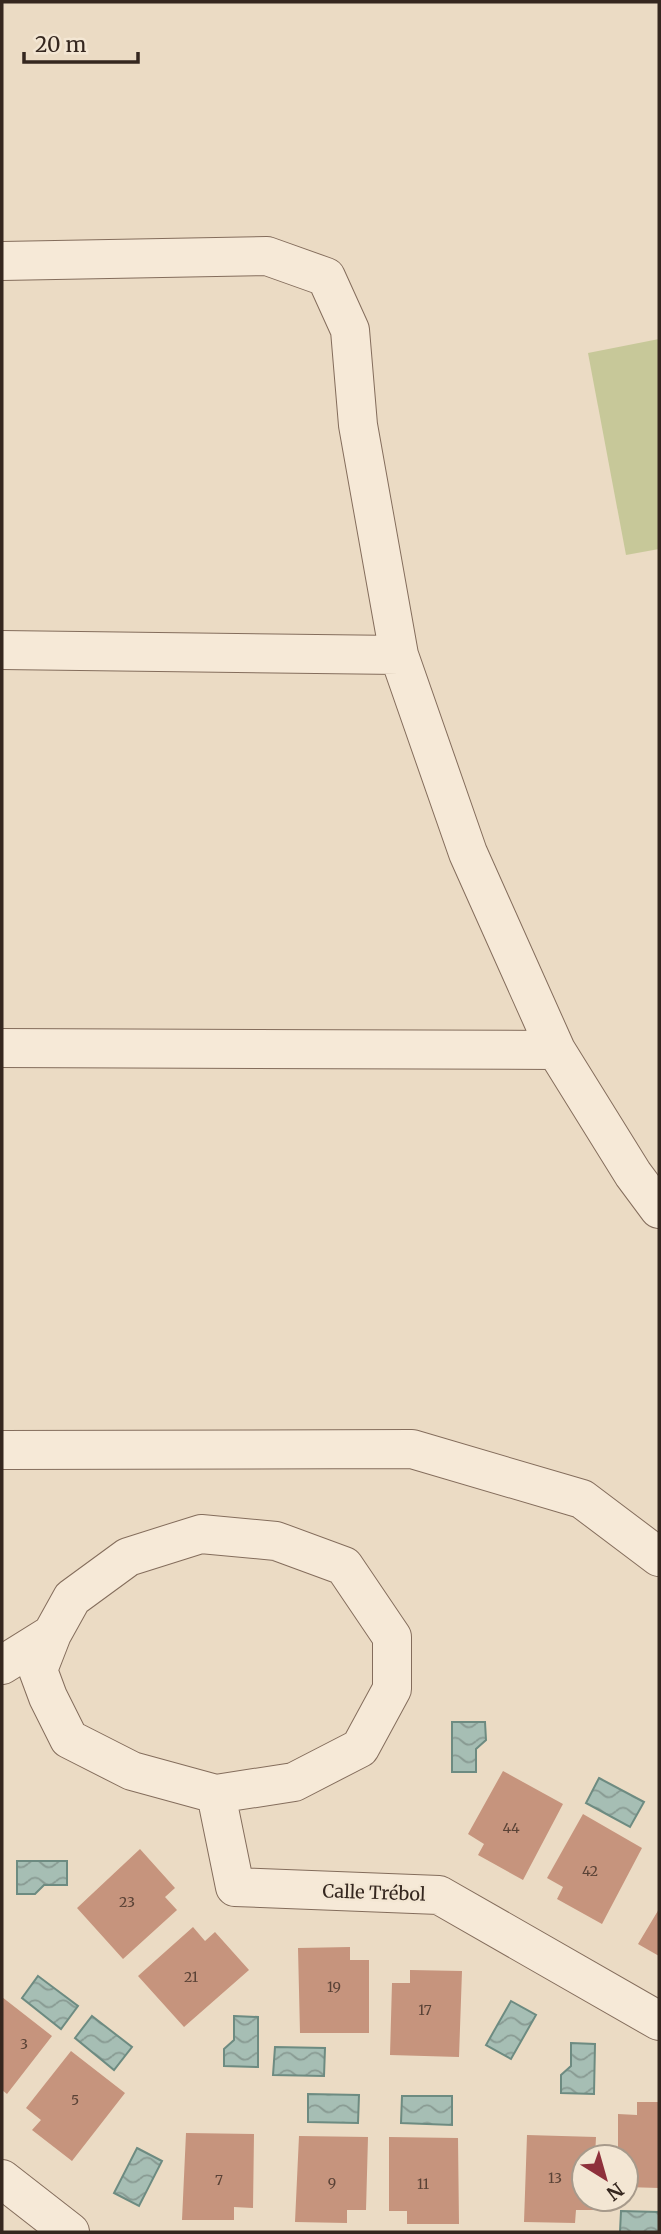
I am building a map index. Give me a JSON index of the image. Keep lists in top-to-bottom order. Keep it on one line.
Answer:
{"streets":{"street":["Calle Trébol"]},"house_numbers":["44","42","23","21","19","17","3","5","13","7","9","11"],"scale_bar":"20 m","north":"bottom right"}
